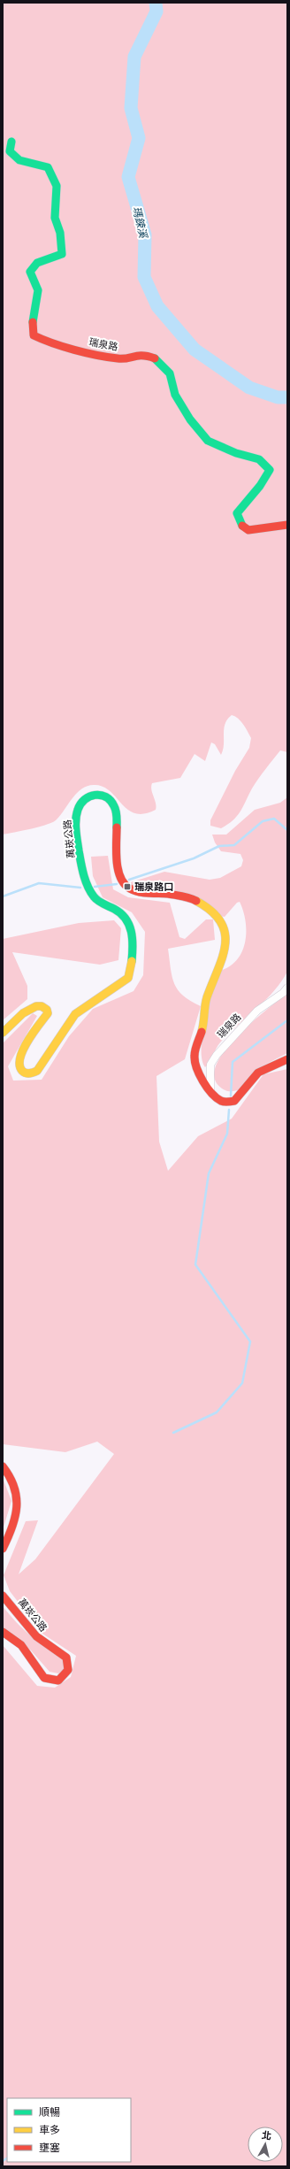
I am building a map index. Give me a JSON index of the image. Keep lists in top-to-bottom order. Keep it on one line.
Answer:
{"streets":{"street":["瑞泉路","萬崁公路"]},"crossings":[["瑞泉路","萬崁公路"]],"water":["瑪鋉溪"],"places":{"transit":["瑞泉路口"]},"legend":["順暢","車多","壅塞"],"north":"top"}
